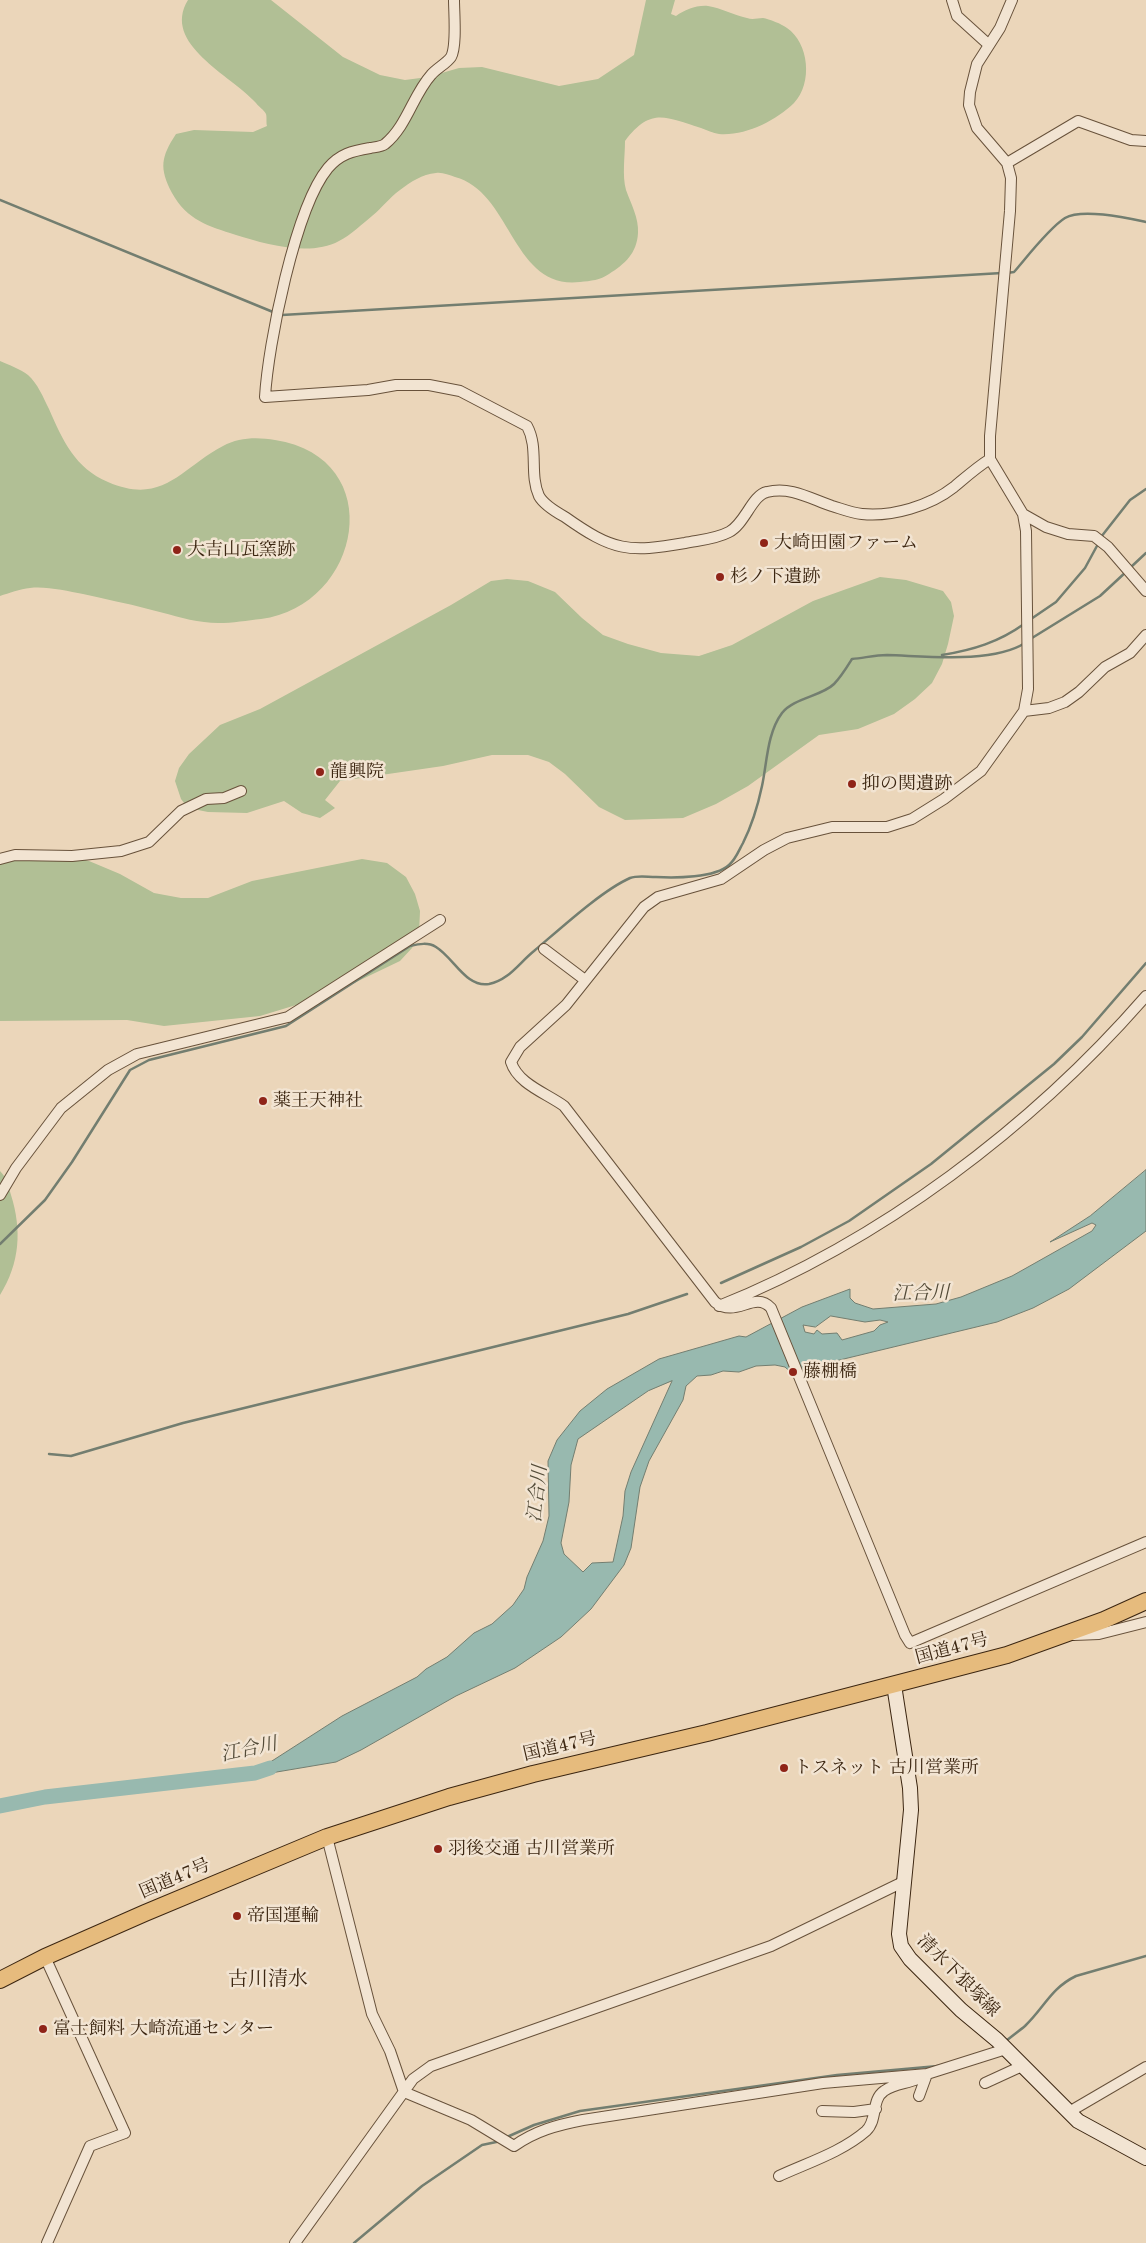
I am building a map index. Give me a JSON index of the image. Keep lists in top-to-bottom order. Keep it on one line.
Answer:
{"streets":{"highway":["国道47号"],"main road":["清水下狼塚線"]},"crossings":[["国道47号","清水下狼塚線"]],"districts":["古川清水"],"water":["江合川"],"places":["大崎田園ファーム","大吉山瓦窯跡","杉ノ下遺跡","龍興院","抑の関遺跡","薬王天神社","藤棚橋","トスネット 古川営業所","羽後交通 古川営業所","帝国運輸","富士飼料 大崎流通センター"]}
